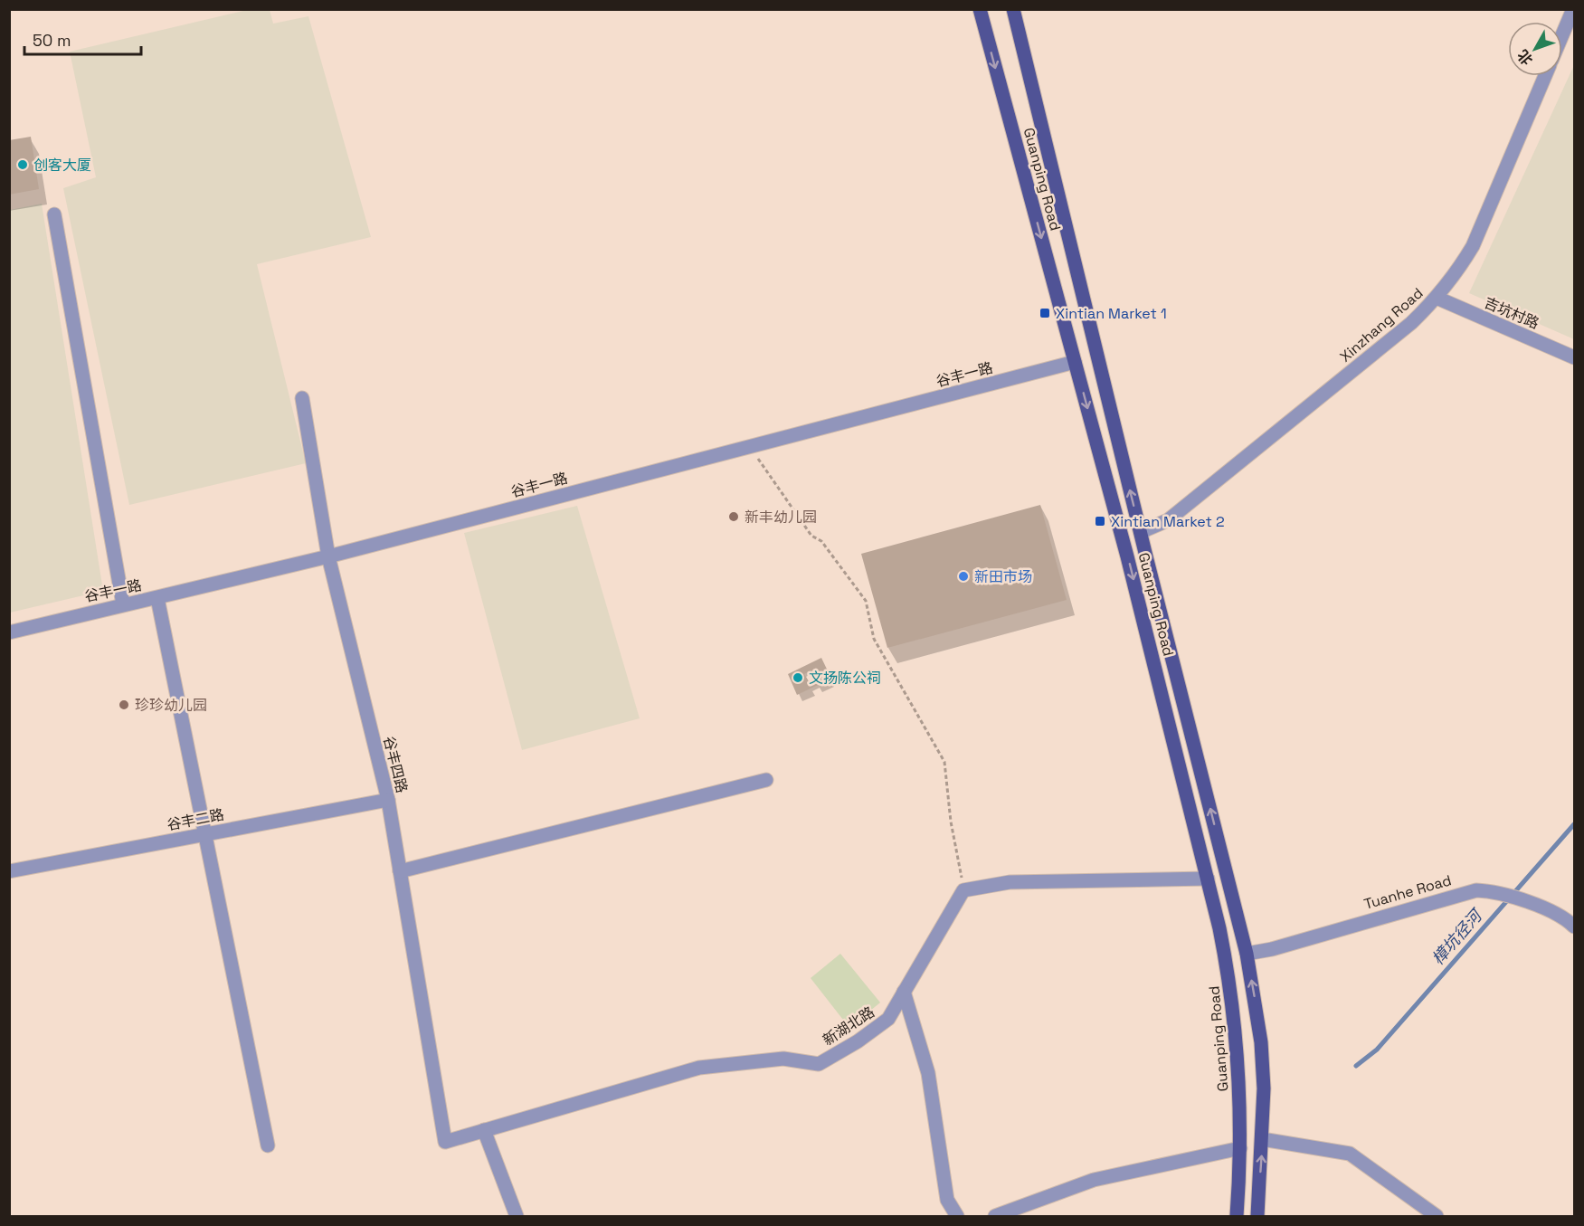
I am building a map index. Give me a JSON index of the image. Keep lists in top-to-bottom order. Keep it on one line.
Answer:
{"streets":{"main road":["Guanping Road"],"street":["吉坑村路","Xinzhang Road","谷丰一路","谷丰四路","谷丰二路","Tuanhe Road","新湖北路"]},"crossings":[["Guanping Road","Xinzhang Road"],["Guanping Road","谷丰一路"],["Guanping Road","Tuanhe Road"],["吉坑村路","Xinzhang Road"],["谷丰一路","谷丰四路"],["谷丰四路","谷丰二路"],["谷丰四路","新湖北路"]],"water":["樟坑径河"],"places":{"other":["创客大厦","新丰幼儿园","新田市场","文扬陈公祠","珍珍幼儿园"],"transit":["Xintian Market 1","Xintian Market 2"]},"scale_bar":"50 m","north":"bottom left"}
